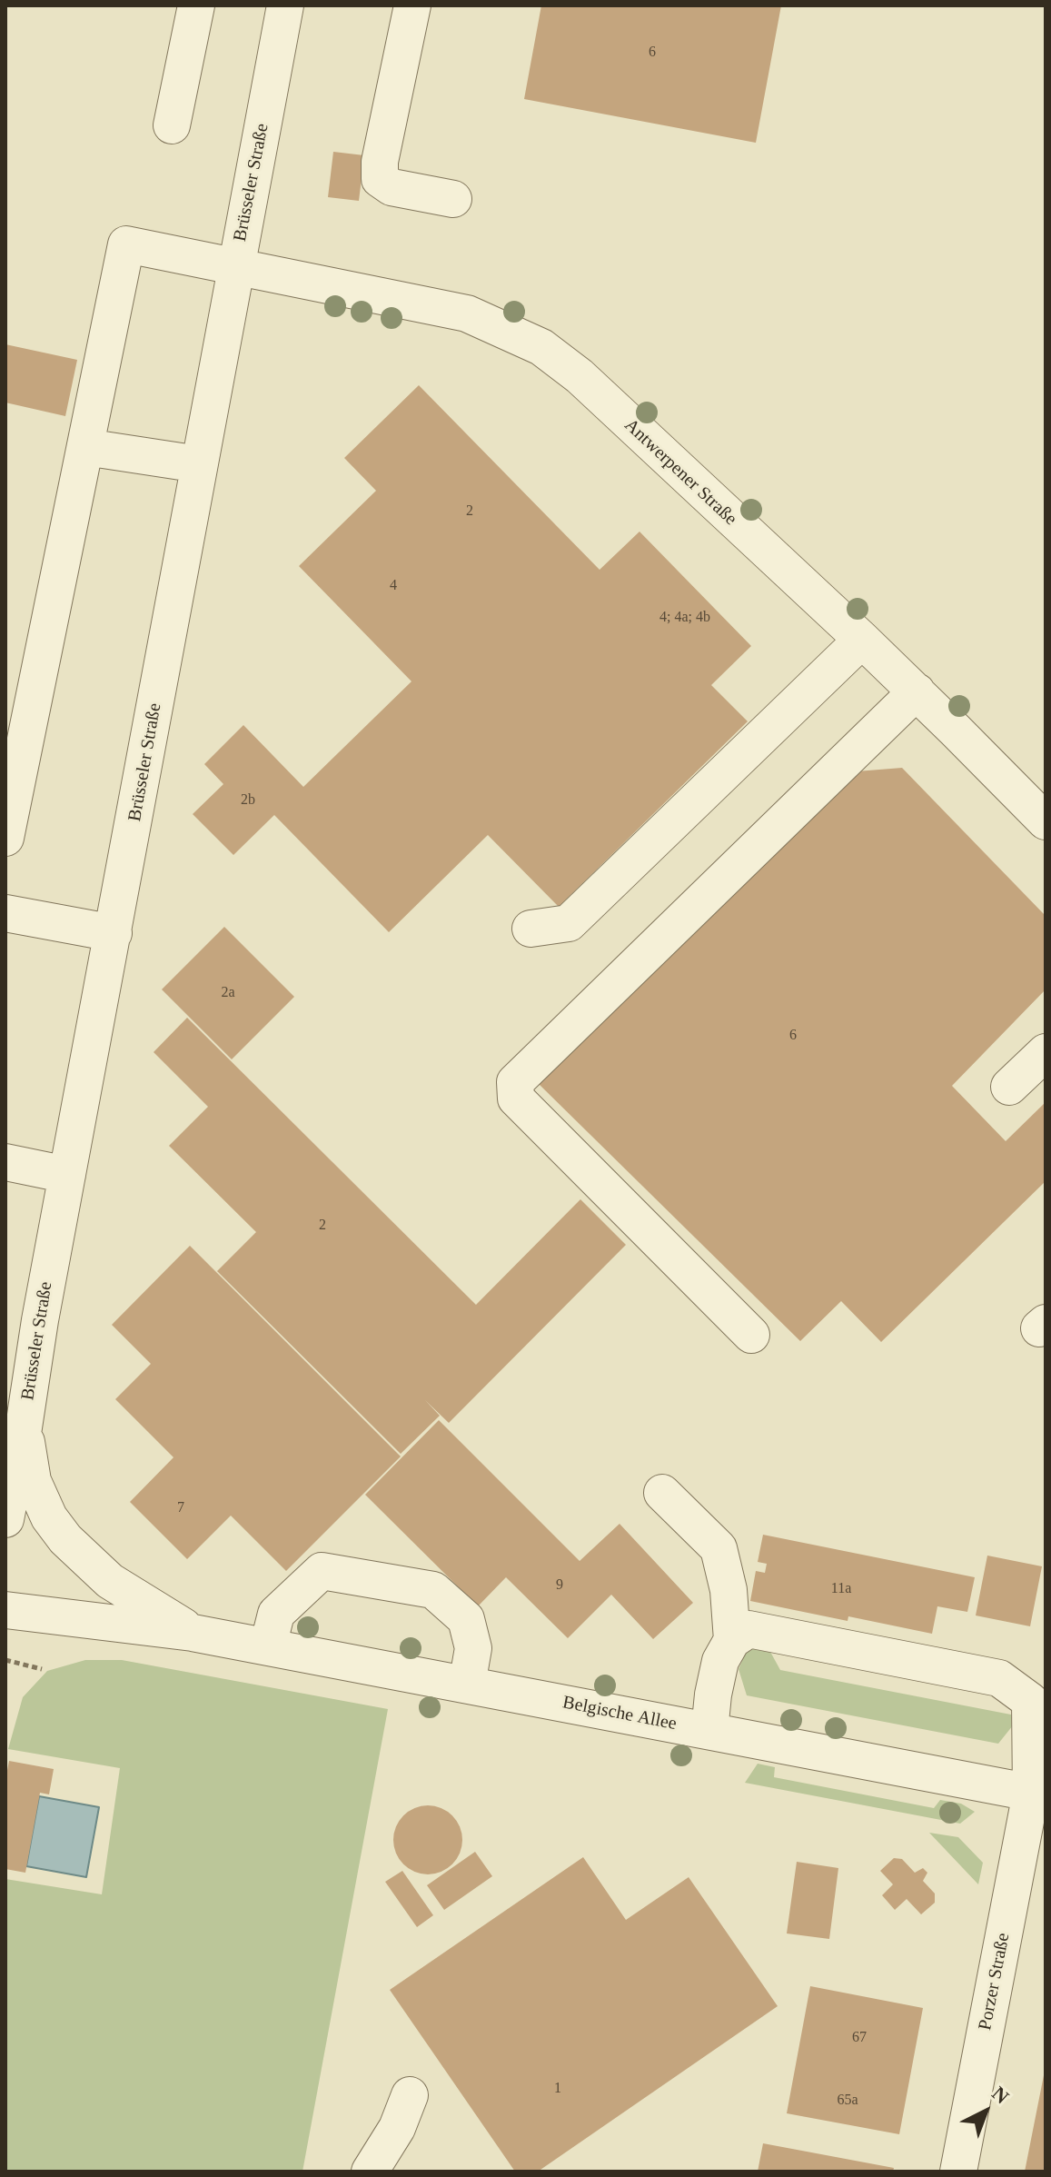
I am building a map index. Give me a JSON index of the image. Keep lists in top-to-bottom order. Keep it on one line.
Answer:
{"streets":{"street":["Brüsseler Straße","Antwerpener Straße","Belgische Allee","Porzer Straße"]},"crossings":[["Brüsseler Straße","Antwerpener Straße"],["Brüsseler Straße","Belgische Allee"],["Belgische Allee","Porzer Straße"]],"house_numbers":["6","2","4","4; 4a; 4b","2b","2a","6","2","7","9","11a","67","1","65a"],"north":"top right"}
